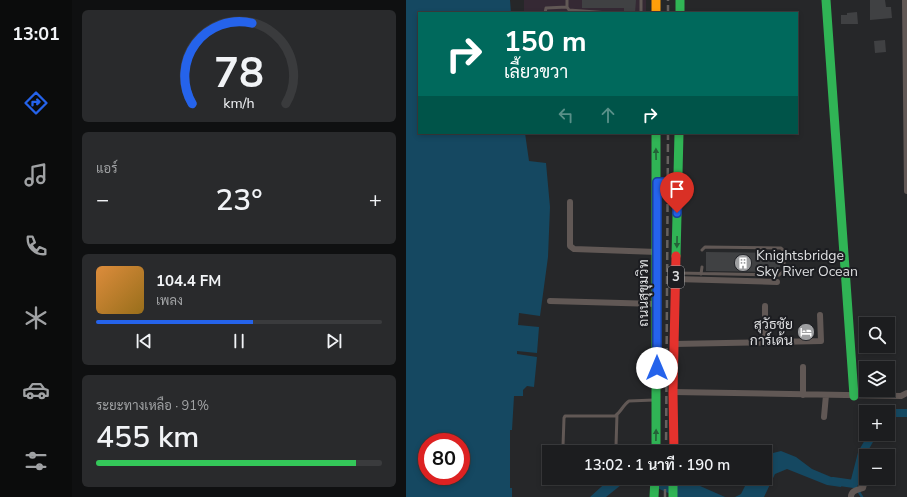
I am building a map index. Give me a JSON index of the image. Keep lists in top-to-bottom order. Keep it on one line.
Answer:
{"streets":{"main road":["3","ถนนสุขุมวิท"]},"places":{"building":["Knightsbridge Sky River Ocean"],"hotel":["สุวัธชัย การ์เด้น"]},"page":{"tabs":"13:01","turn":["150 m","เลี้ยวขวา"],"tile":["แอร์",["ระยะทางเหลือ · 91%","455 km"]],"heat":["−","23°","+"],"song":["104.4 FM","เพลง"],"map_buttons":["+","−"],"limit":"80","trip":"13:02 · 1 นาที · 190 m","gauge":["78","km/h"]}}
